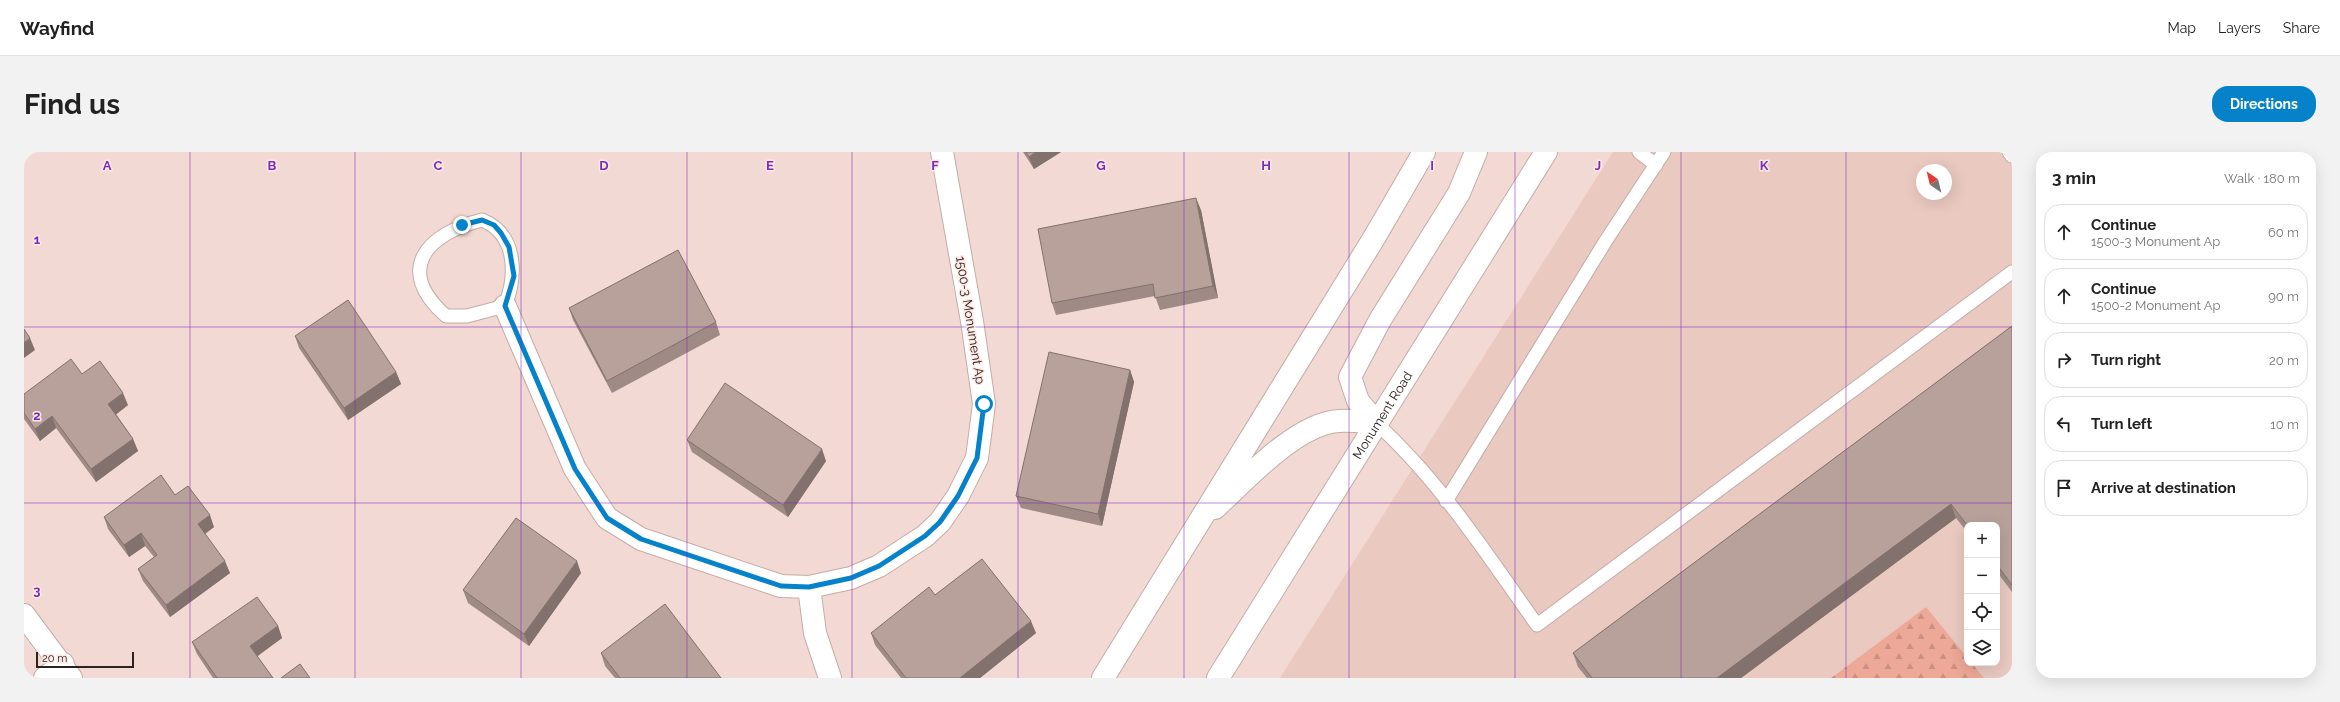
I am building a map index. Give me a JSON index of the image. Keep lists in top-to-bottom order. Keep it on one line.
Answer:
{"streets":{"main road":["1500-3 Monument Ap","Monument Road"]},"scale_bar":"20 m","north":"top left","page":{"header":"Wayfind","nav":["Map","Layers","Share"],"buttons":"Directions","title":"Find us","heading":["3 min","Walk · 180 m"],"list":[["Continue","1500-3 Monument Ap","60 m"],["Continue","1500-2 Monument Ap","90 m"],["Turn right","20 m"],["Turn left","10 m"],"Arrive at destination"],"map_buttons":["+","−"],"scale":"20 m"},"grid":{"columns":["A","B","C","D","E","F","G","H","I","J","K"],"rows":["1","2","3"]}}
